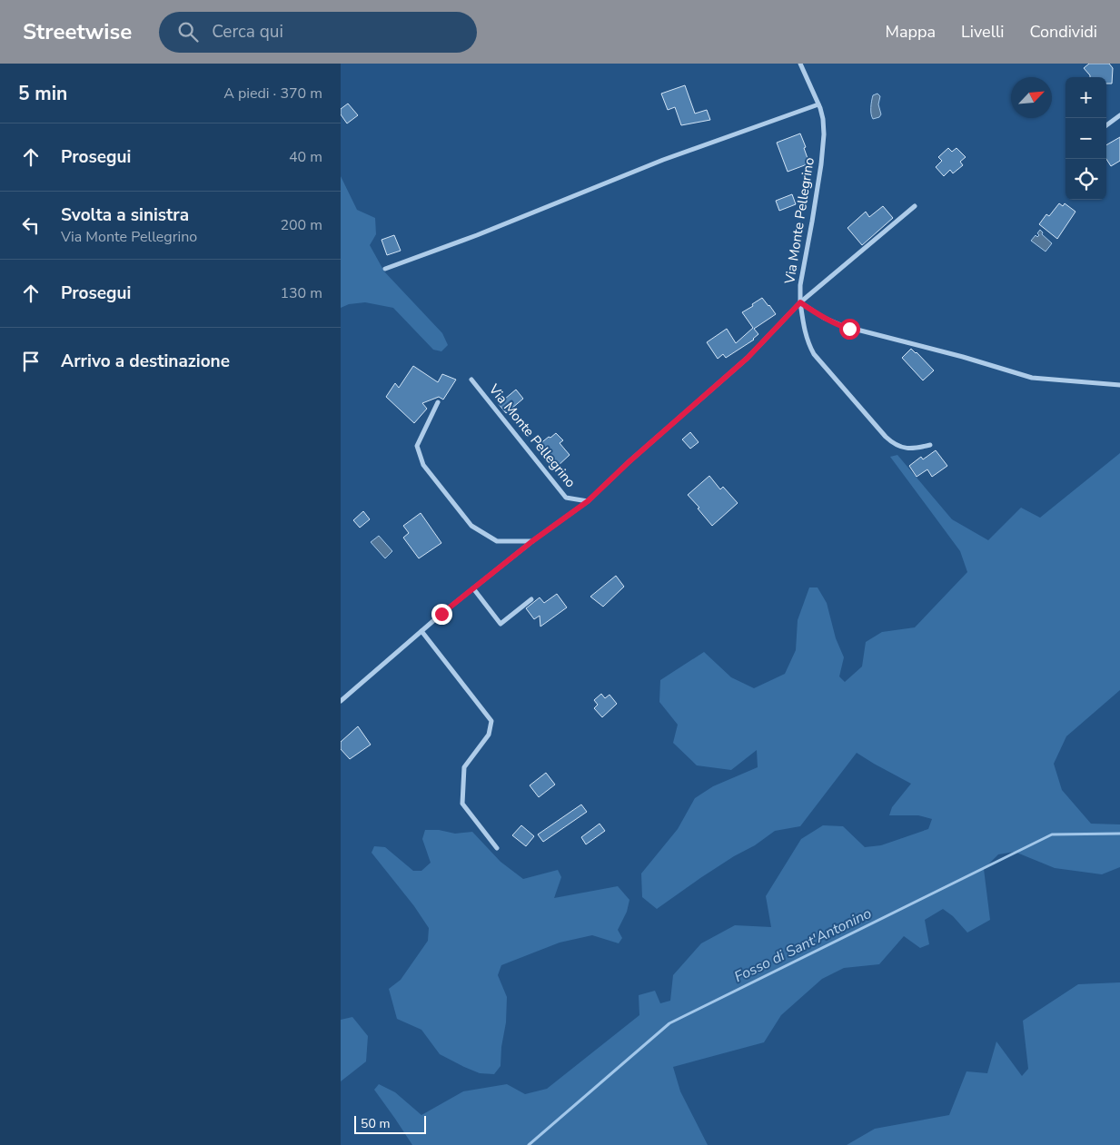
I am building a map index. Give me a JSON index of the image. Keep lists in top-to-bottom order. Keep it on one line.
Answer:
{"streets":{"street":["Via Monte Pellegrino"]},"water":["Fosso di Sant'Antonino"],"scale_bar":"50 m","north":"top right","page":{"header":"Streetwise","search":"Cerca qui","nav":["Mappa","Livelli","Condividi"],"heading":["5 min","A piedi · 370 m"],"map_buttons":["+","−"],"list":[["Prosegui","40 m"],["Svolta a sinistra","Via Monte Pellegrino","200 m"],["Prosegui","130 m"],"Arrivo a destinazione"],"scale":"50 m"}}
